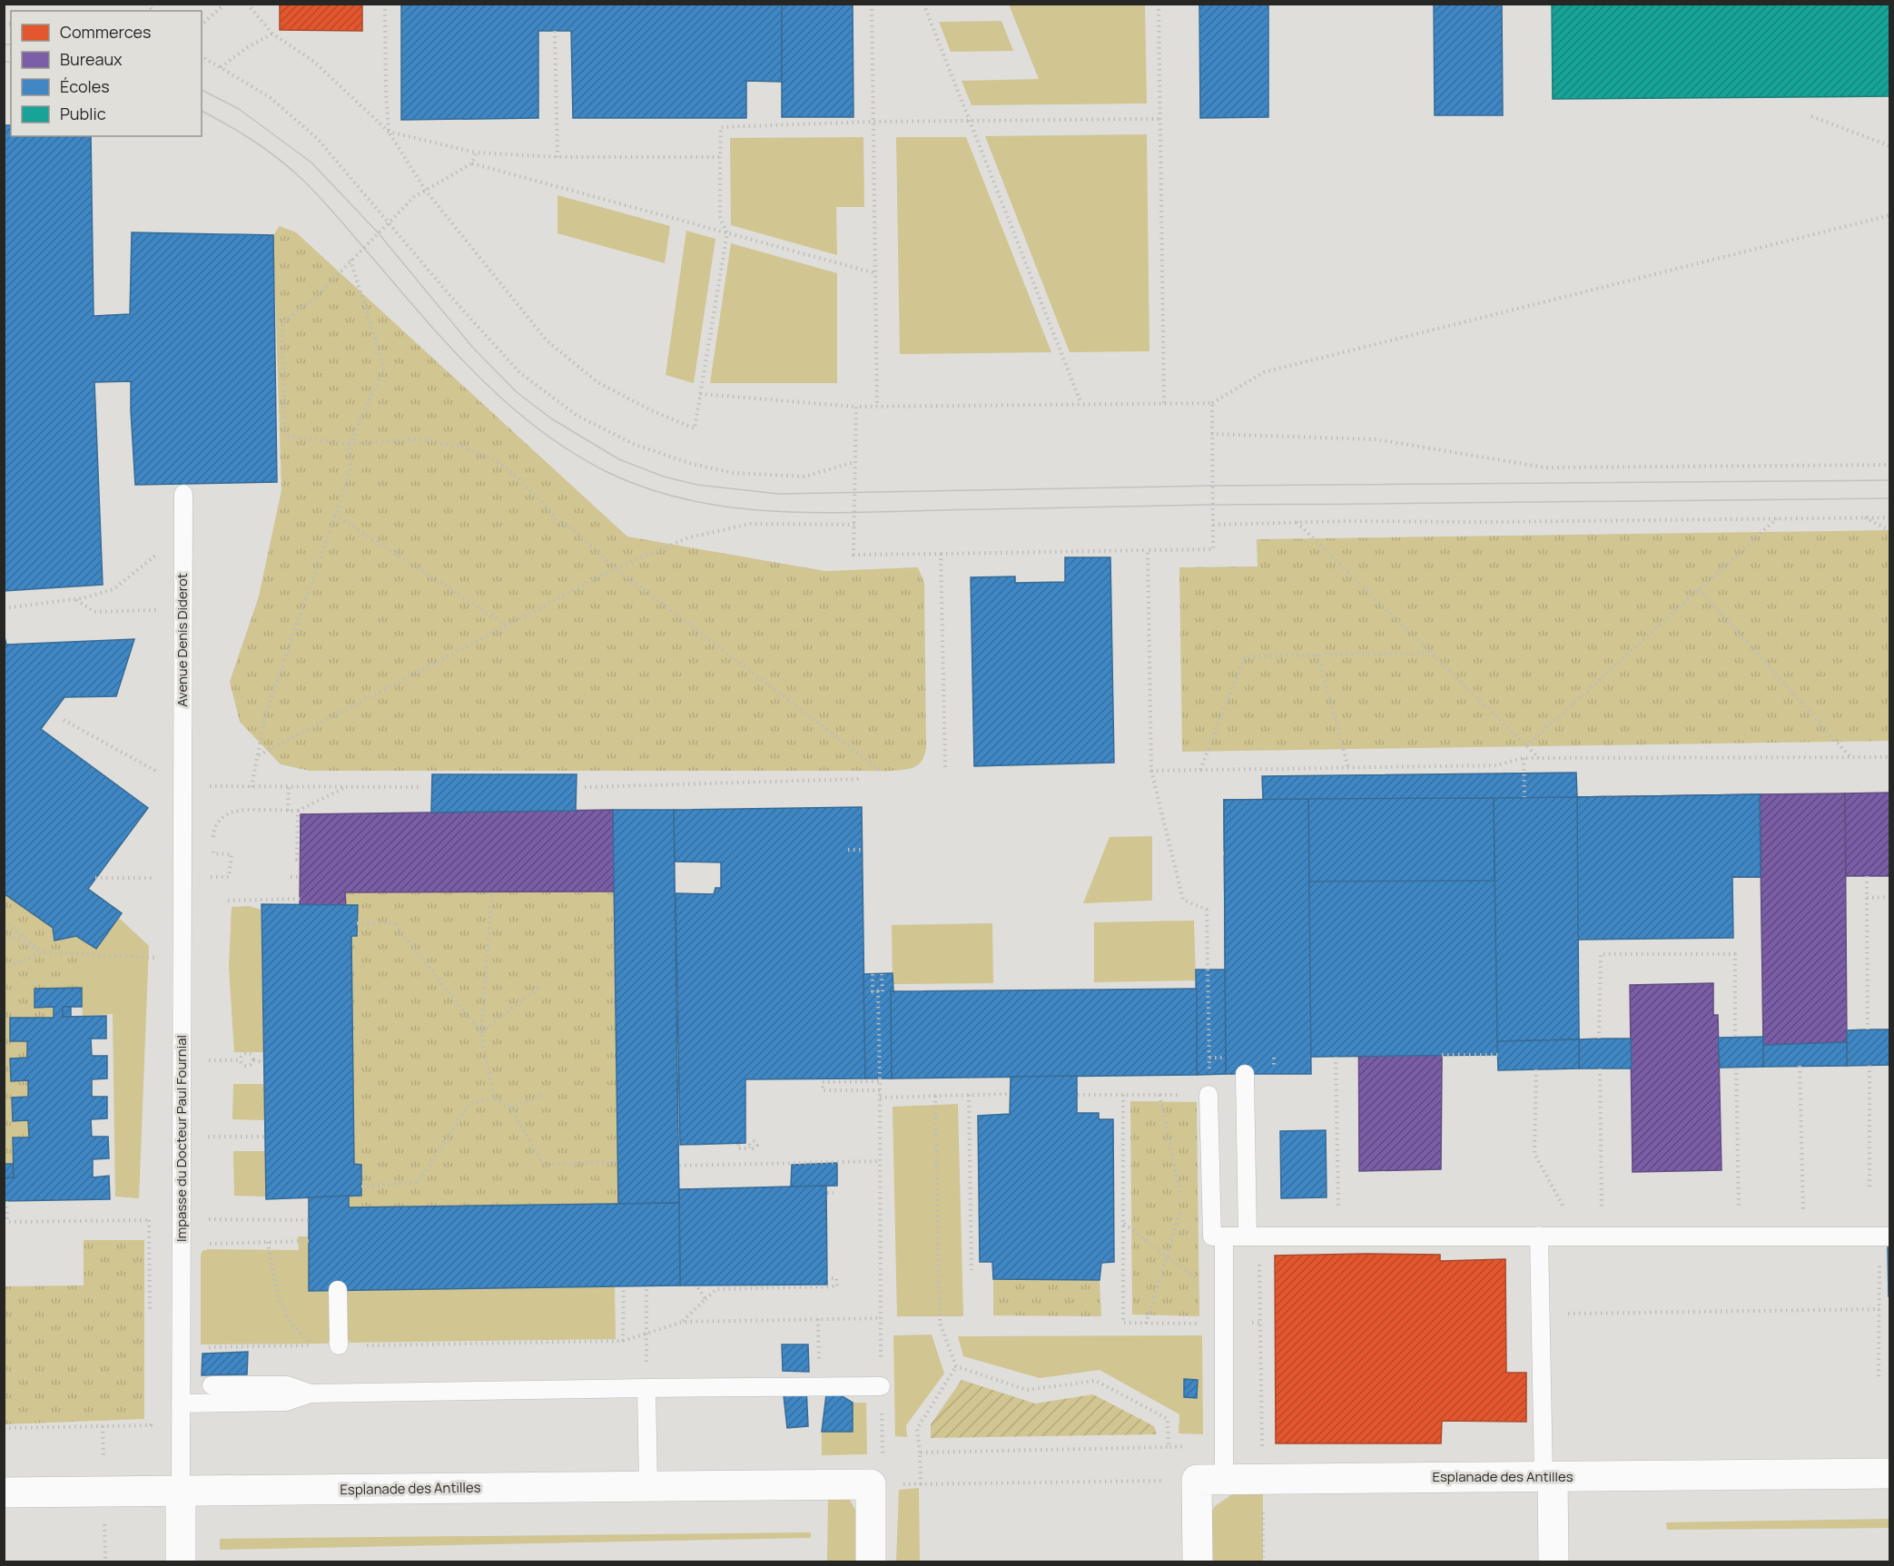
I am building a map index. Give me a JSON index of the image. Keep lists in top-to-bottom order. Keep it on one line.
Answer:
{"streets":{"street":["Esplanade des Antilles"],"lane":["Avenue Denis Diderot","Impasse du Docteur Paul Fournial"]},"crossings":[["Avenue Denis Diderot","Impasse du Docteur Paul Fournial"],["Impasse du Docteur Paul Fournial","Esplanade des Antilles"]],"legend":["Commerces","Bureaux","Écoles","Public"]}
